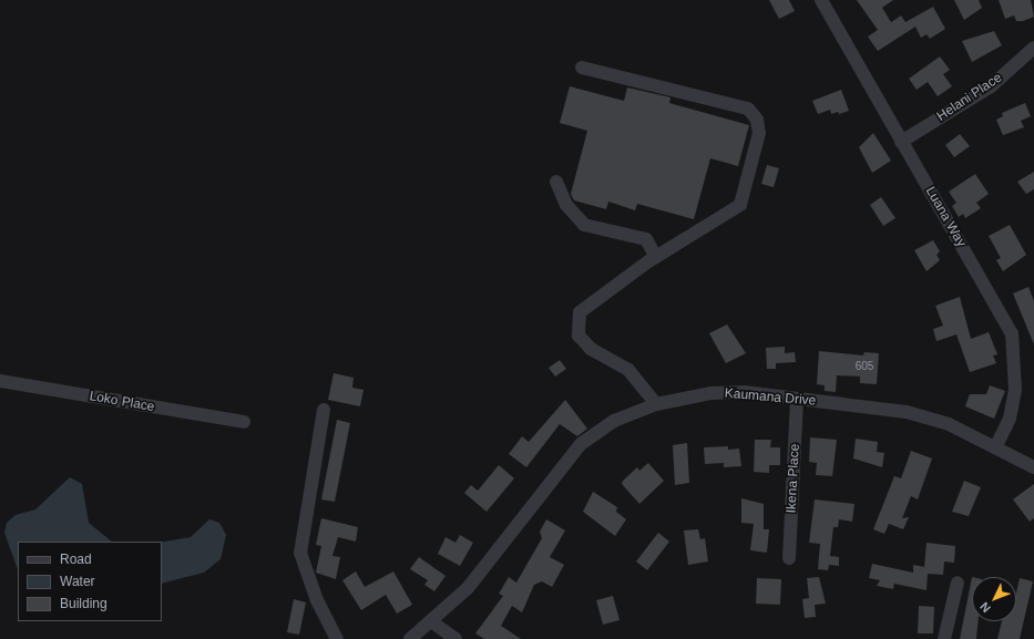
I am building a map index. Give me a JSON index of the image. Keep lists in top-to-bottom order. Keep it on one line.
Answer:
{"streets":{"street":["Helani Place","Luana Way","Kaumana Drive","Loko Place","Ikena Place"]},"crossings":[["Helani Place","Luana Way"],["Luana Way","Kaumana Drive"],["Kaumana Drive","Ikena Place"]],"house_numbers":["605"],"legend":["Road","Water","Building"],"north":"bottom left"}
